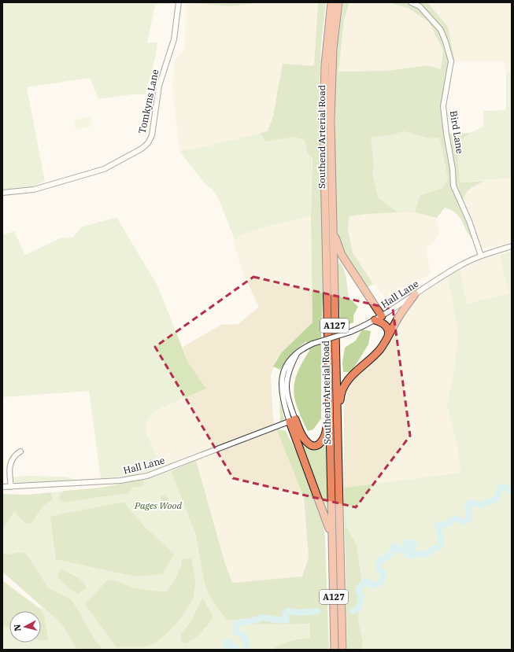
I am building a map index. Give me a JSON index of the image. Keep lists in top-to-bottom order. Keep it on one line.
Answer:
{"streets":{"highway":["Southend Arterial Road","A127"],"street":["Tomkyns Lane","Bird Lane","Hall Lane"]},"crossings":[["Bird Lane","Hall Lane"],["Southend Arterial Road","A127"],["Hall Lane","A127"]],"parks":["Pages Wood"],"north":"left"}
